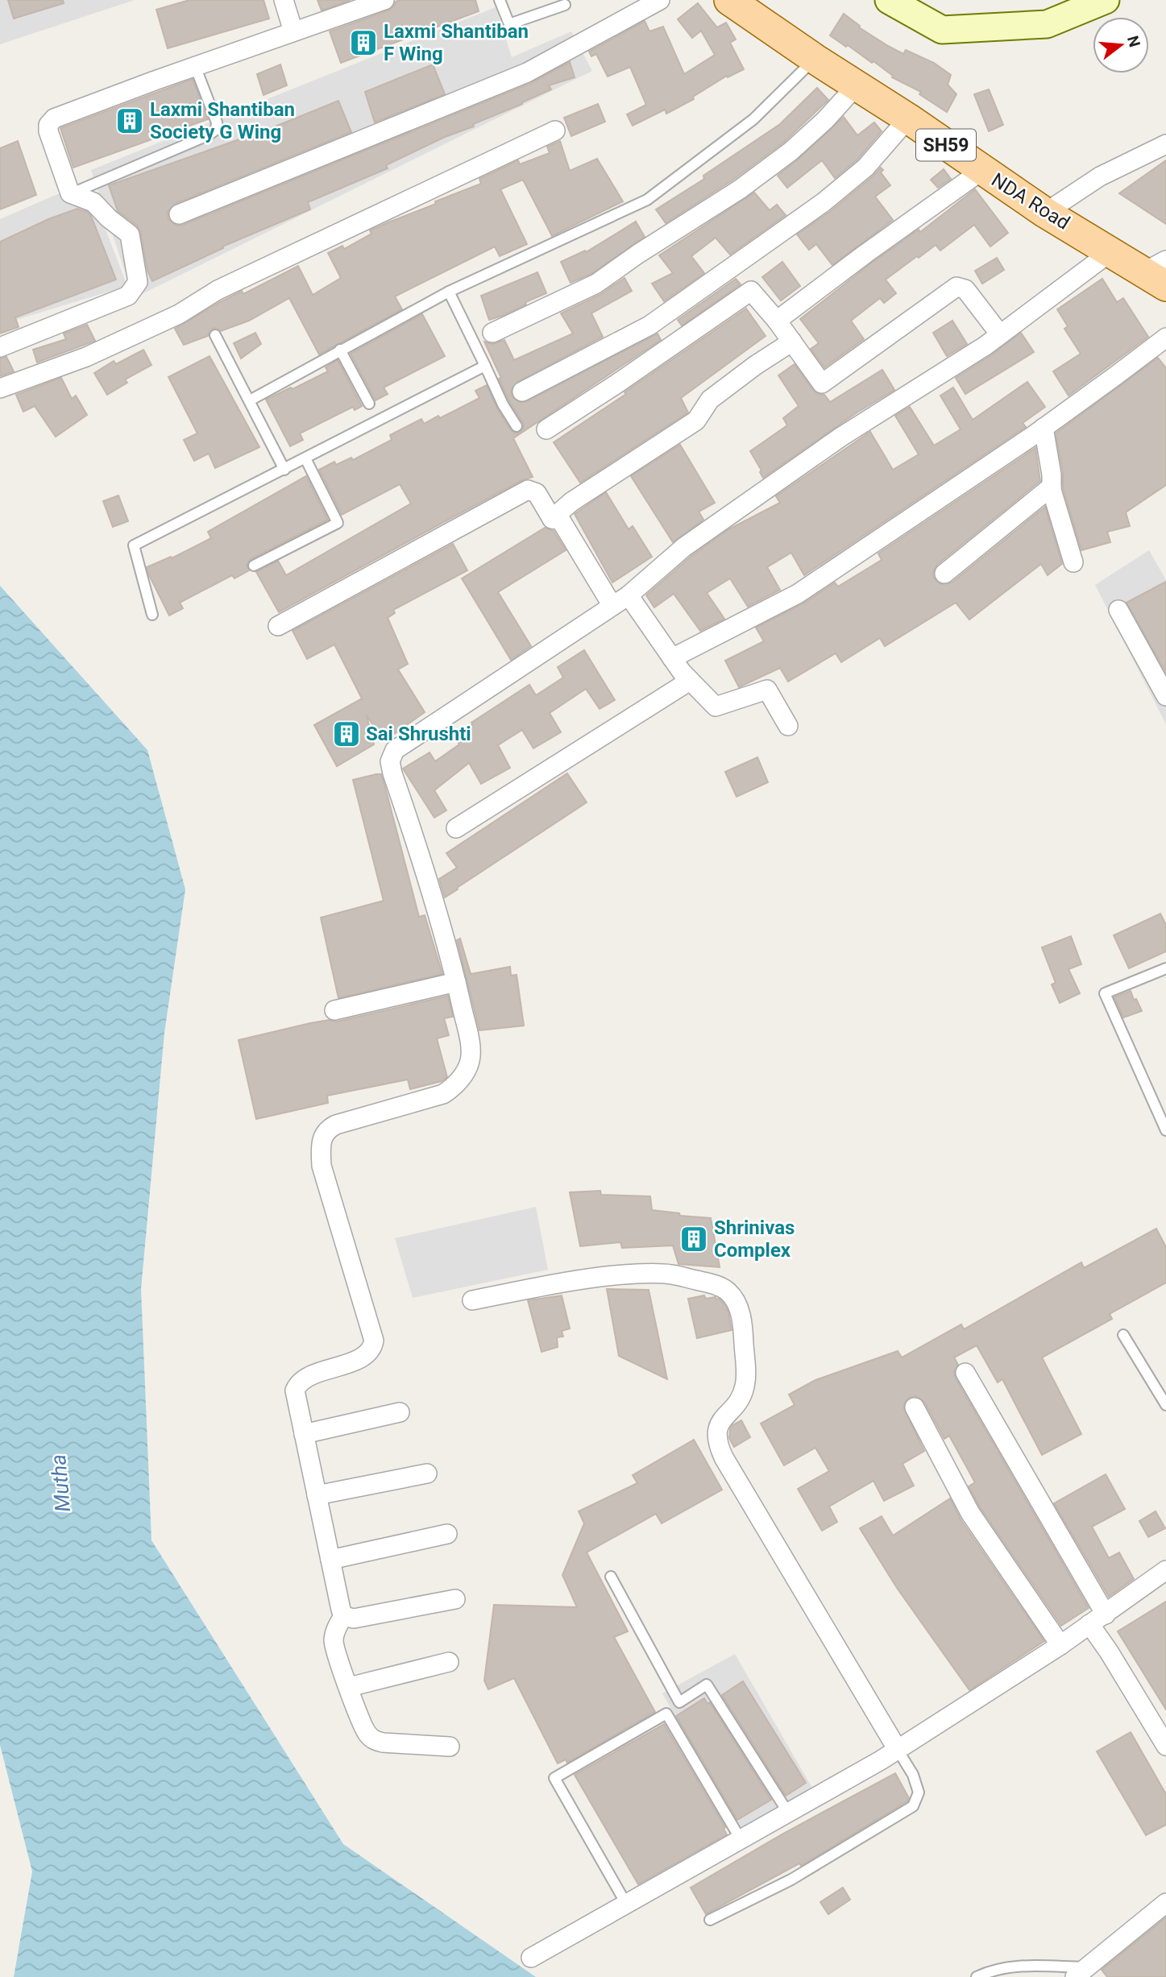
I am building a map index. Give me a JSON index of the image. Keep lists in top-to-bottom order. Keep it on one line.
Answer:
{"streets":{"main road":["SH59","NDA Road"]},"water":["Mutha"],"places":{"building":["Laxmi Shantiban F Wing","Laxmi Shantiban Society G Wing","Sai Shrushti","Shrinivas Complex"]},"north":"right"}
